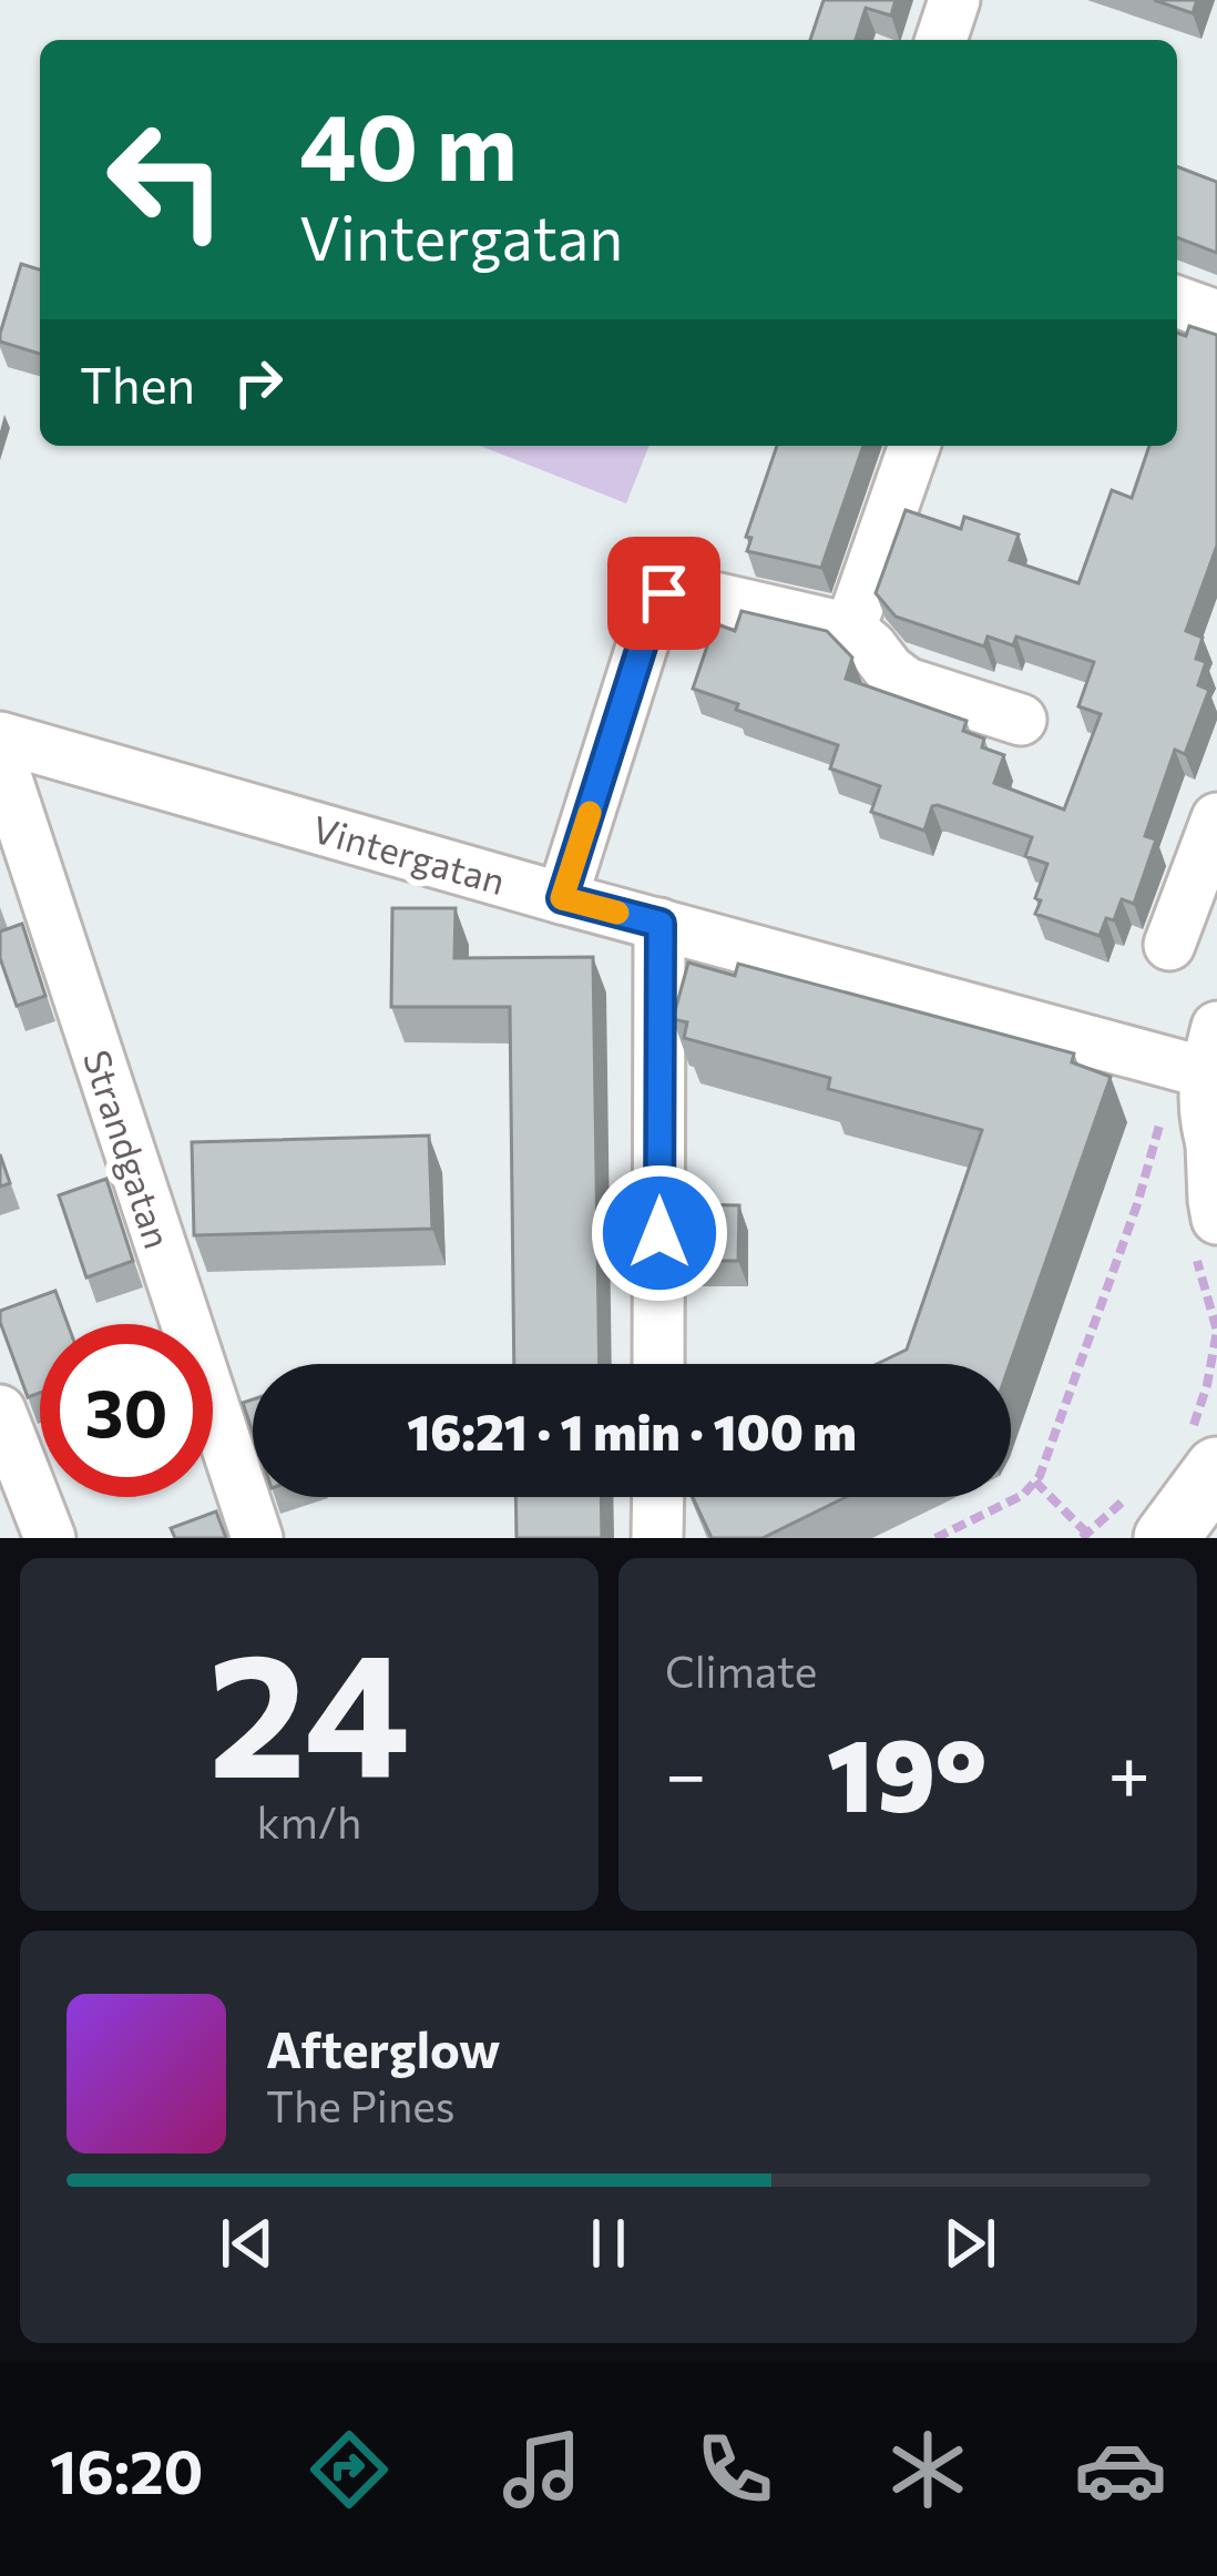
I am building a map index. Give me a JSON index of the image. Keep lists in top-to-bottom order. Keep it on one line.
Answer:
{"streets":{"street":["Vintergatan","Strandgatan"]},"page":{"turn":["40 m","Vintergatan"],"then":"Then","limit":"30","trip":"16:21 · 1 min · 100 m","tile":[["24","km/h"],"Climate"],"heat":["−","19°","+"],"song":["Afterglow","The Pines"],"tabs":"16:20"}}
